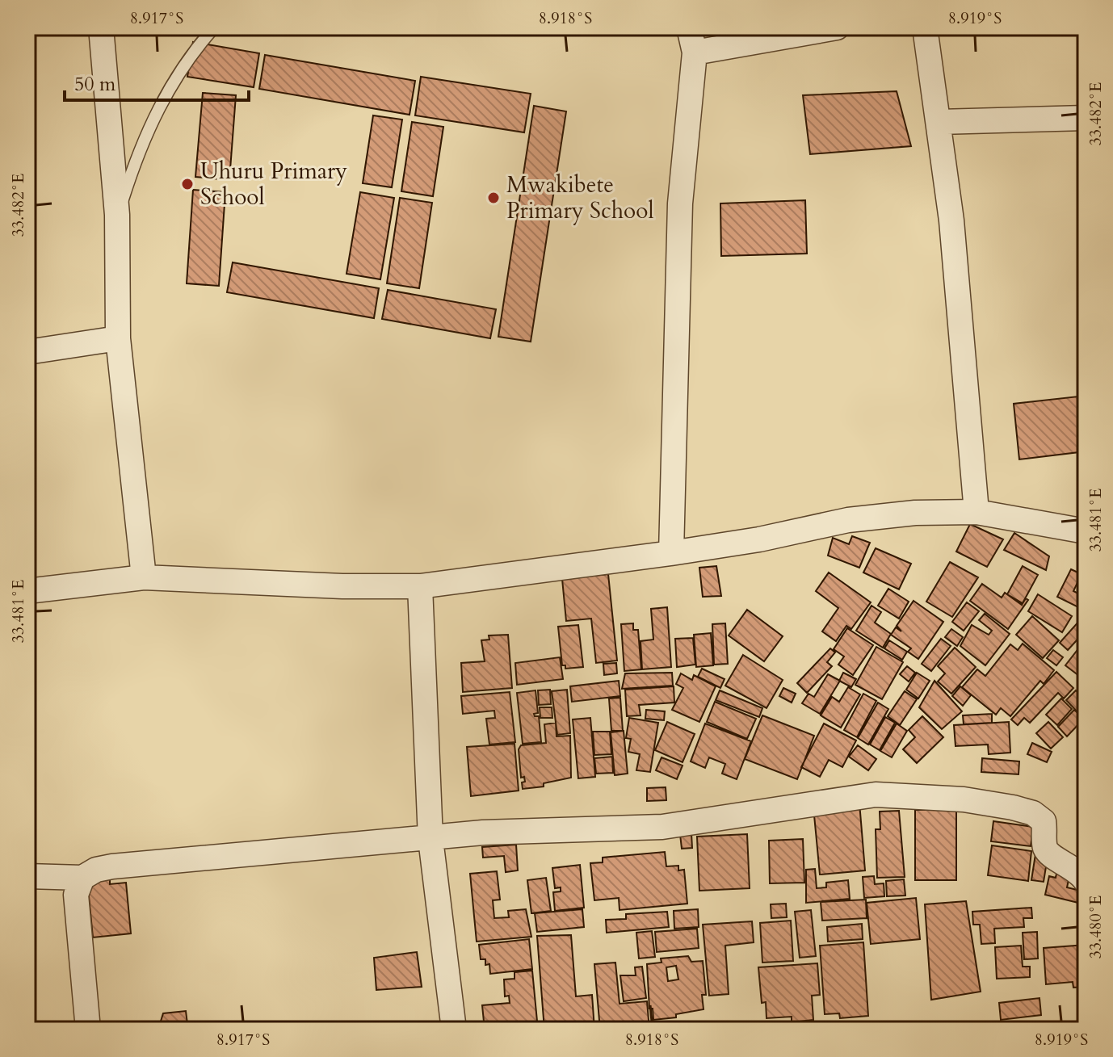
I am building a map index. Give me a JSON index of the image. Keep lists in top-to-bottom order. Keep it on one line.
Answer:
{"places":["Uhuru Primary School","Mwakibete Primary School"],"scale_bar":"50 m","coordinates":["8.917°S","8.918°S","8.919°S","33.482°E","33.481°E","33.480°E"]}
